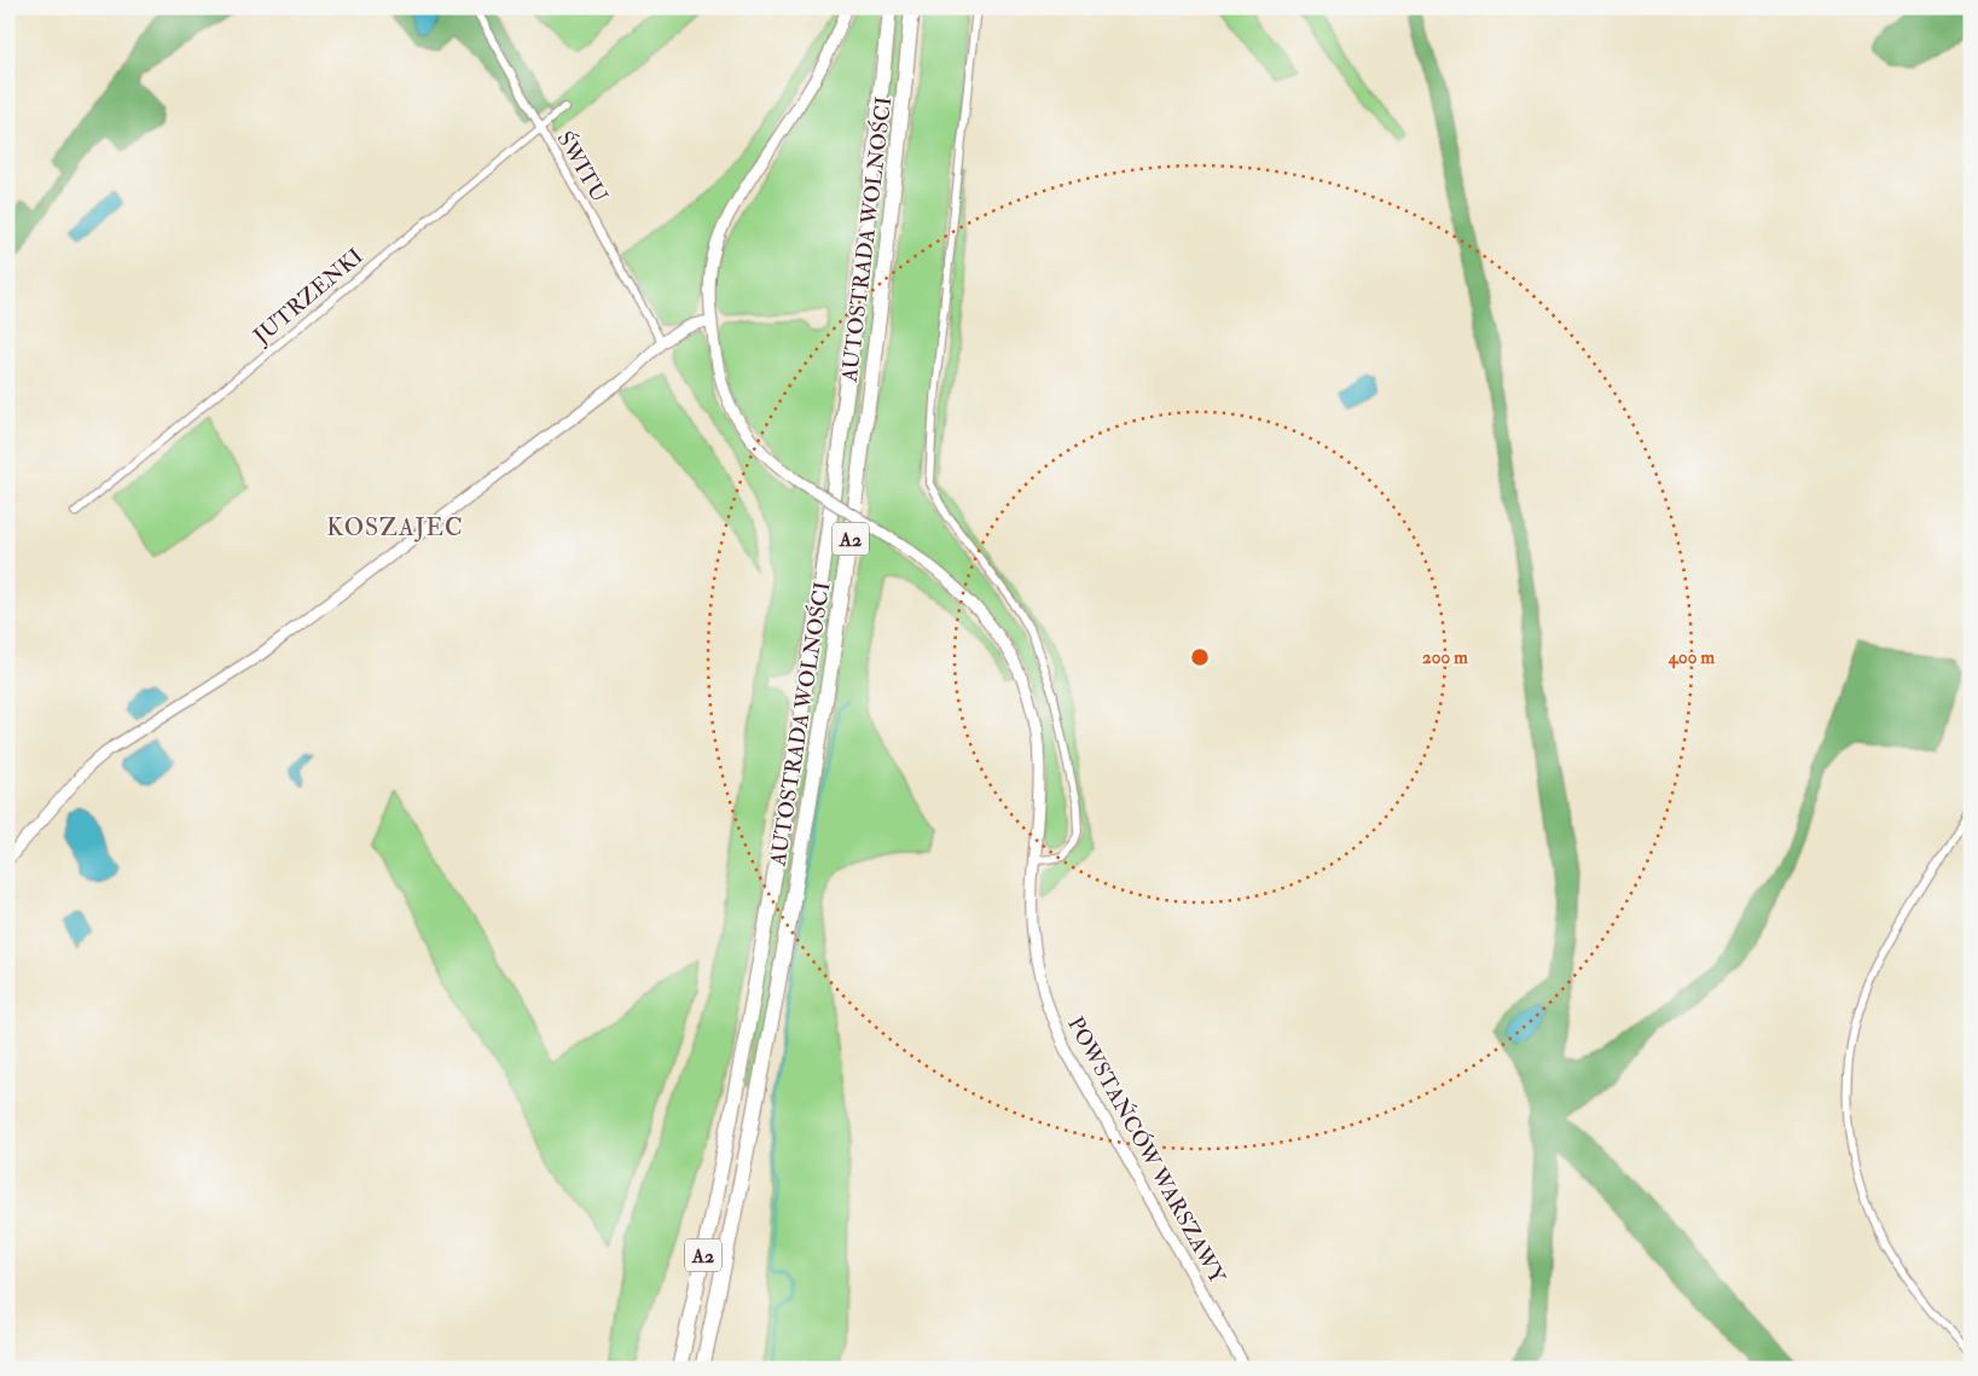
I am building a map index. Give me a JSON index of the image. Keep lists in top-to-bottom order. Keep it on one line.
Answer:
{"streets":{"highway":["AUTOSTRADA WOLNOŚCI","A2"],"street":["ŚWITU","JUTRZENKI","POWSTAŃCÓW WARSZAWY"]},"crossings":[["ŚWITU","JUTRZENKI"]],"districts":["KOSZAJEC"],"rings":["200 m","400 m"]}
